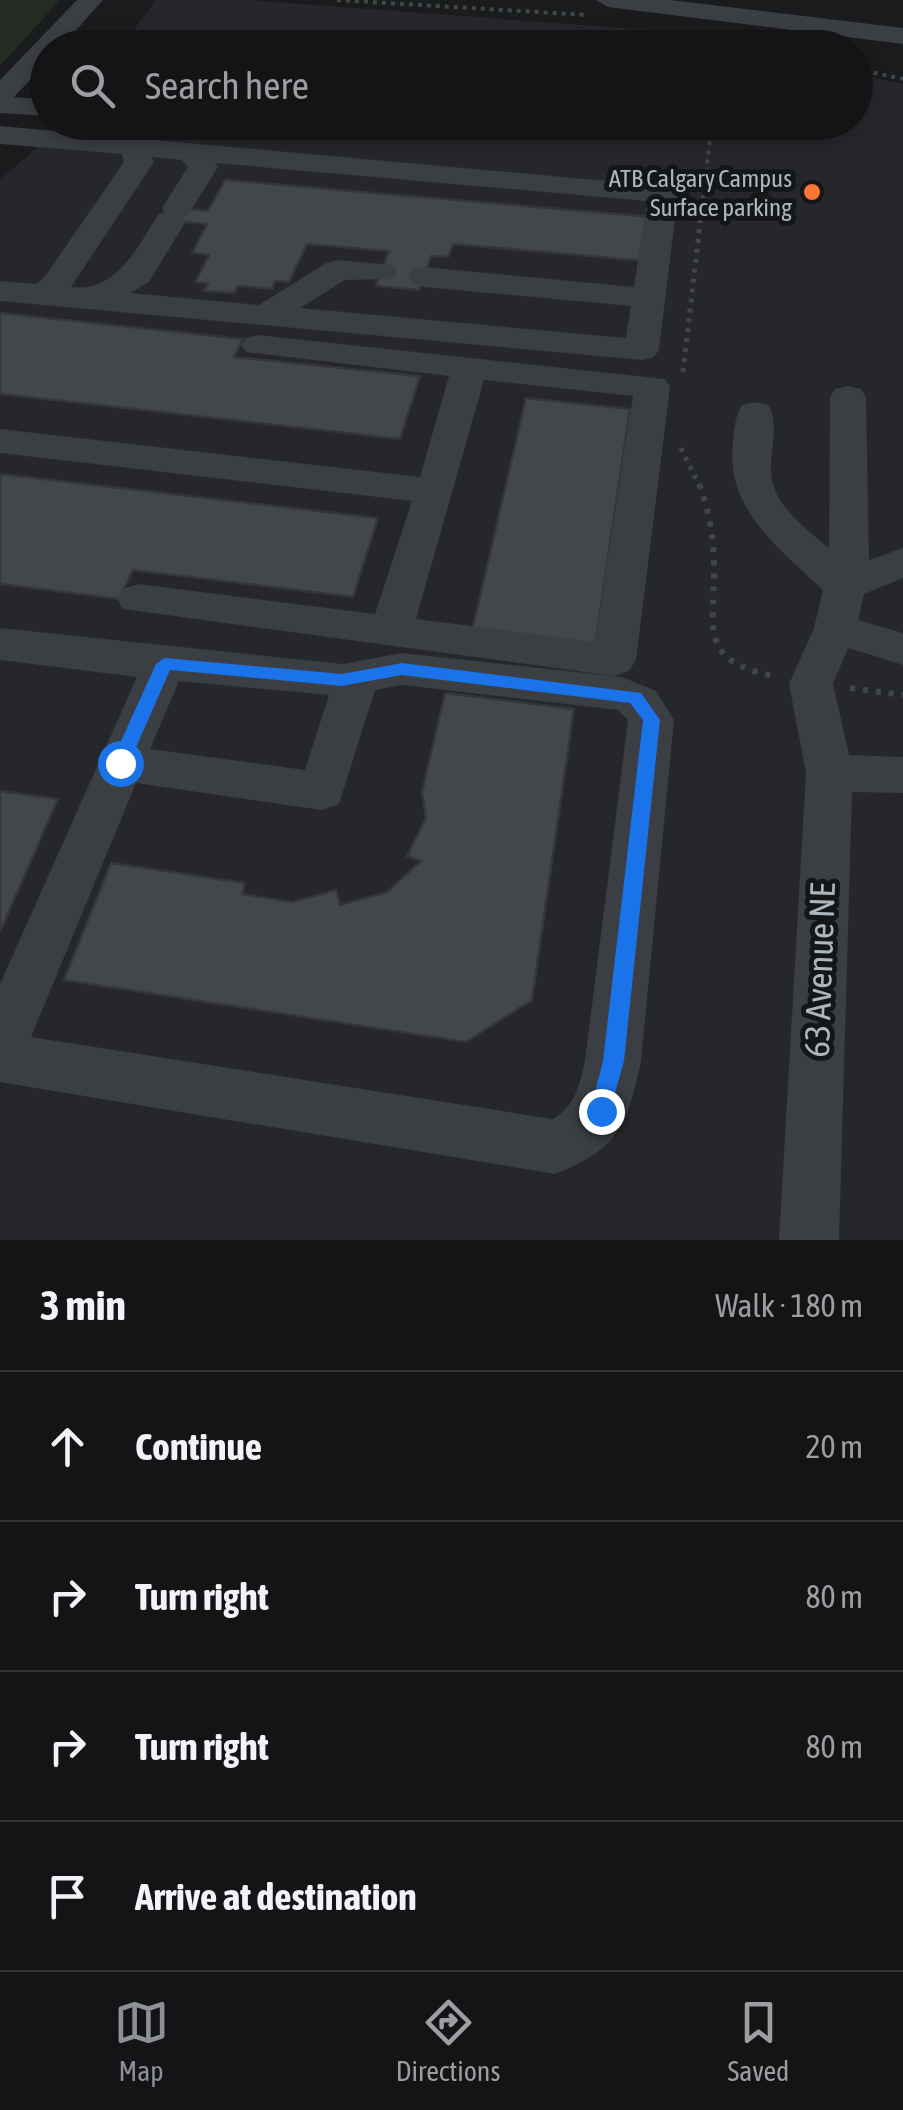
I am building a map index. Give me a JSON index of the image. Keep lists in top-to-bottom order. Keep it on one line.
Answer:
{"streets":{"street":["63 Avenue NE"]},"places":["ATB Calgary Campus Surface parking"],"page":{"search":"Search here","heading":["3 min","Walk · 180 m"],"list":[["Continue","20 m"],["Turn right","80 m"],["Turn right","80 m"],"Arrive at destination"],"nav":["Map","Directions","Saved"]}}
